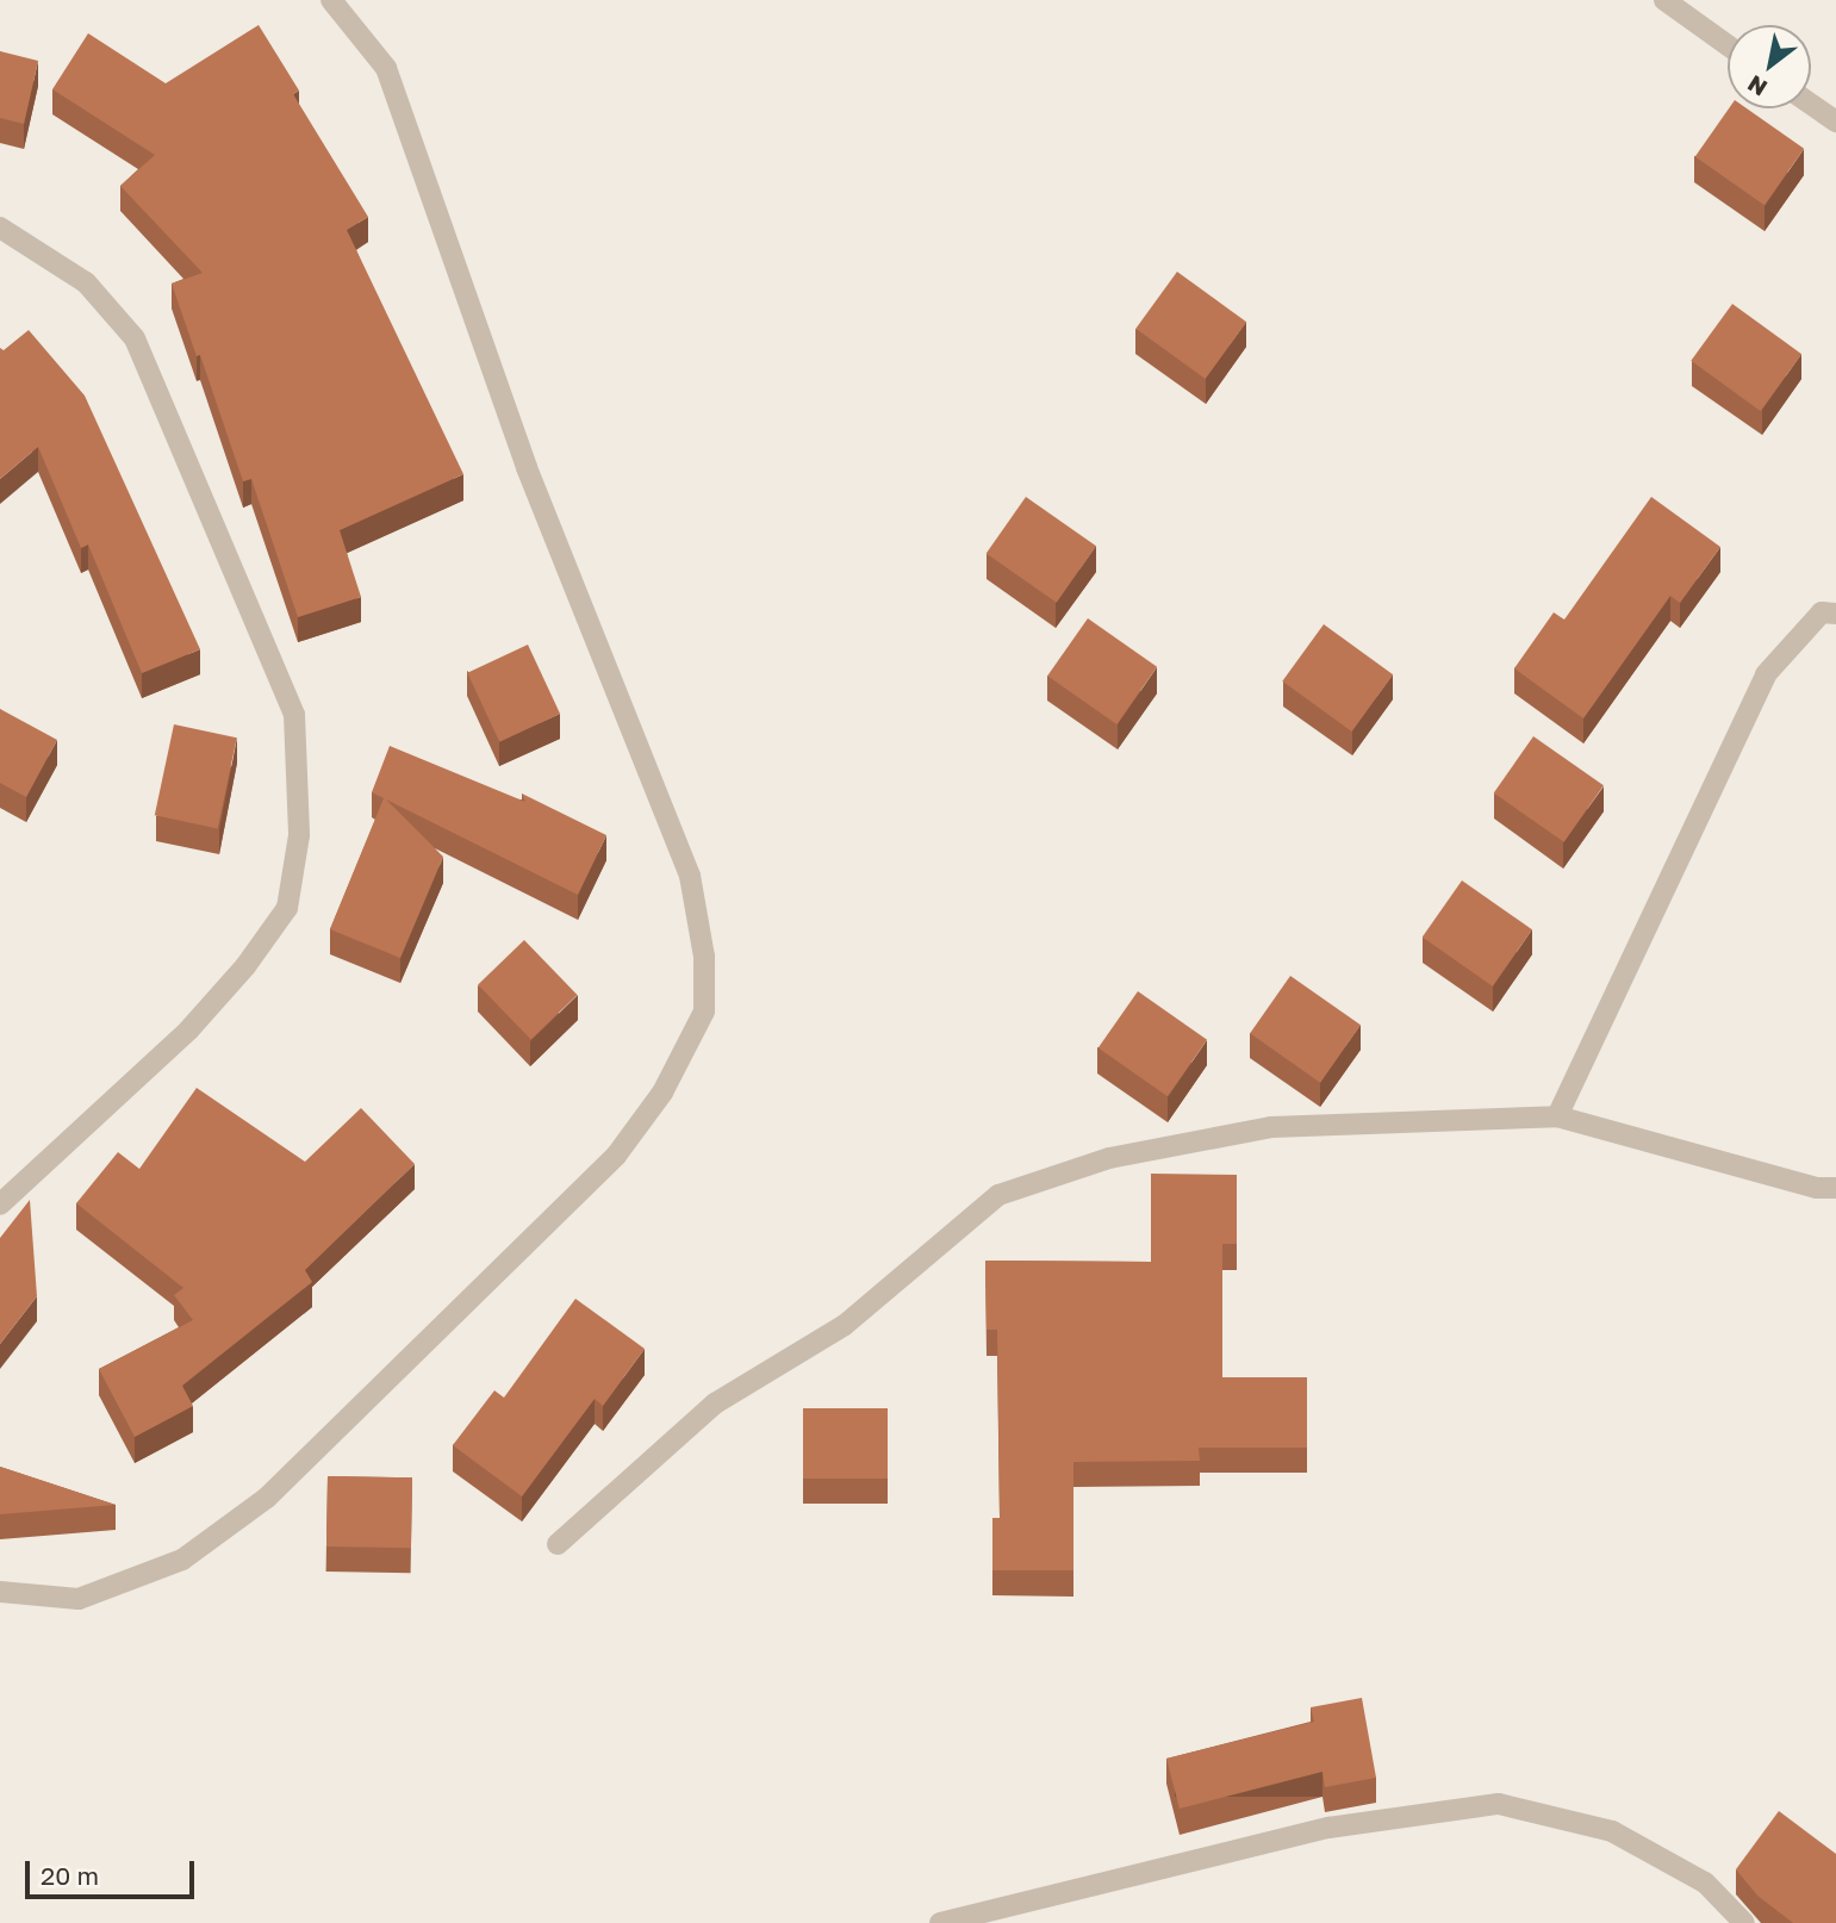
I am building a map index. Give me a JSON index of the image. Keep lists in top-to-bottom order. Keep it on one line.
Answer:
{"scale_bar":"20 m","north":"bottom left"}
